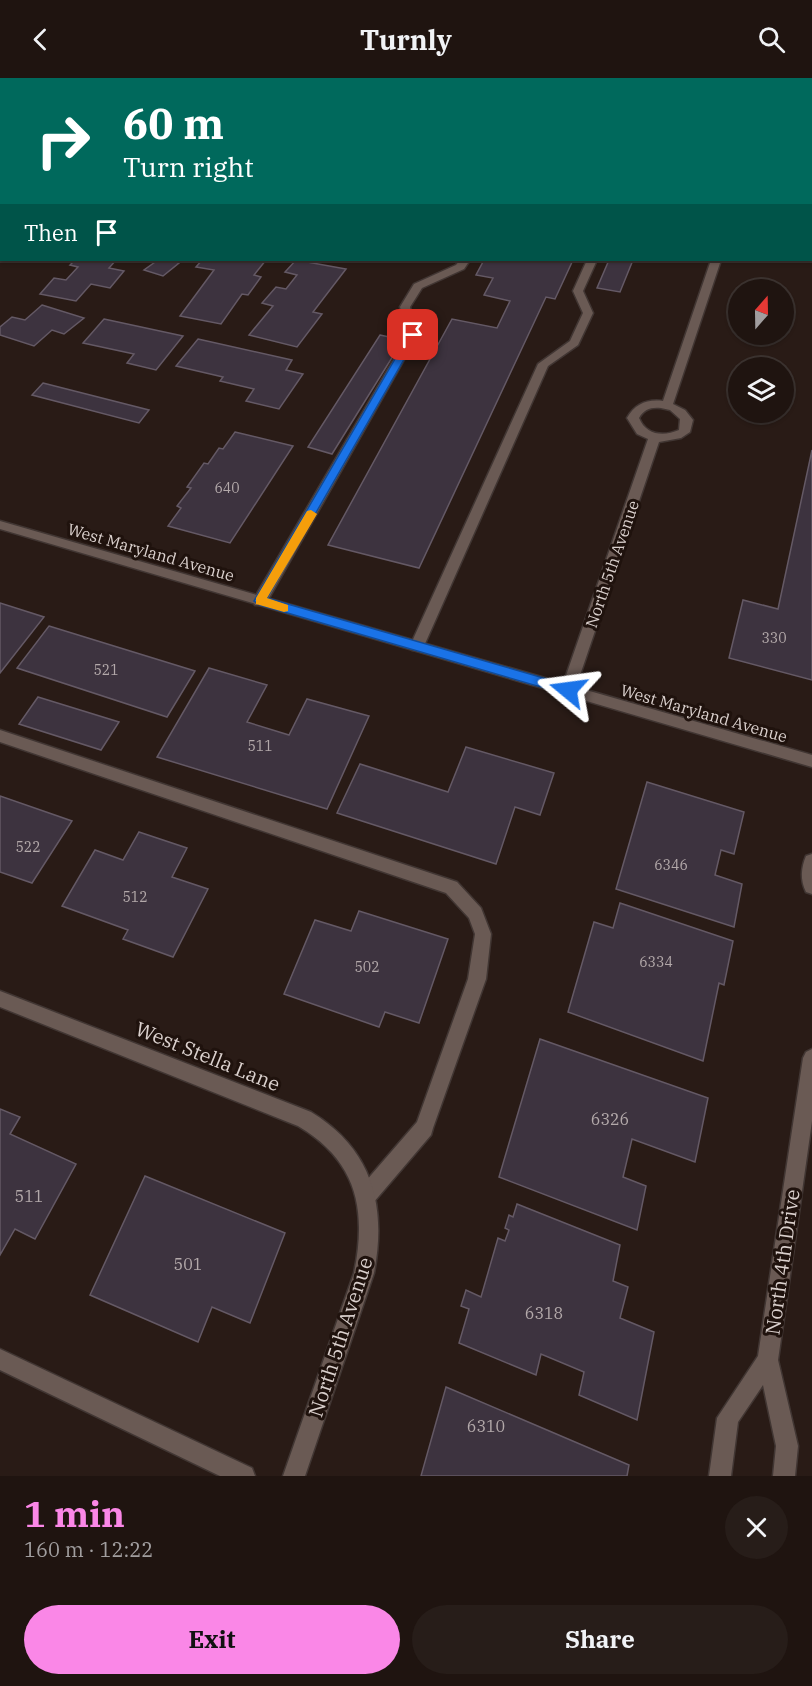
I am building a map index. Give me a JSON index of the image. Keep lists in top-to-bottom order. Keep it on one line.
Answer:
{"streets":{"street":["West Maryland Avenue","North 5th Avenue","West Stella Lane","North 4th Drive"]},"crossings":[["West Maryland Avenue","North 5th Avenue"],["North 5th Avenue","West Stella Lane"]],"house_numbers":["640","330","521","511","522","6346","512","6334","502","6326","511","501","6318","6310"],"north":"top","page":{"header":"Turnly","turn":["60 m","Turn right"],"then":"Then","heading":["1 min","160 m · 12:22"],"buttons":["Exit","Share"]}}
